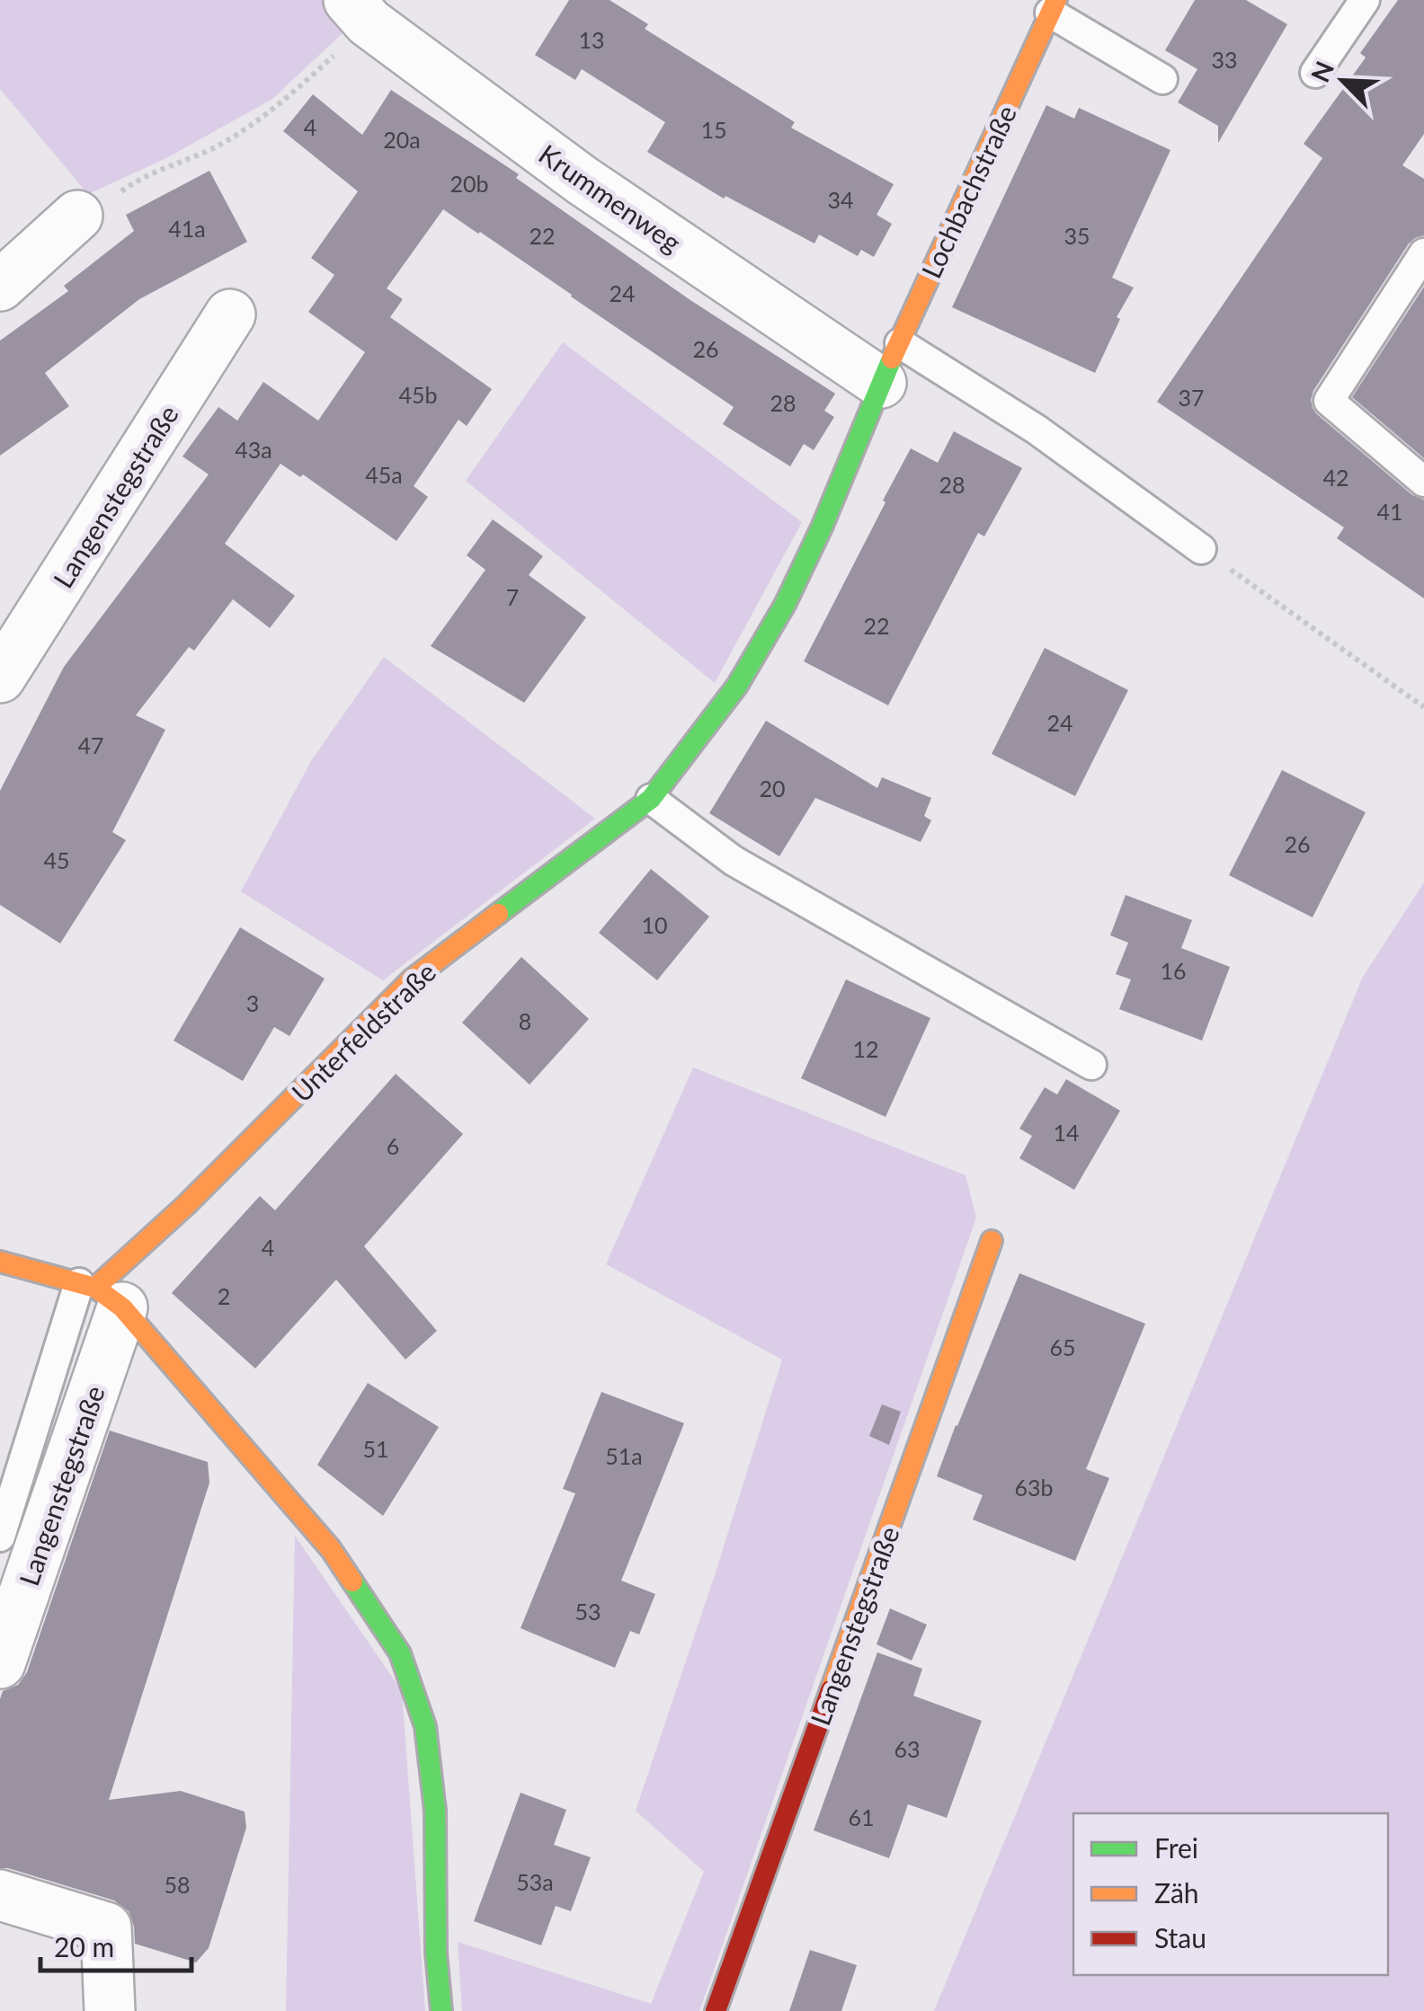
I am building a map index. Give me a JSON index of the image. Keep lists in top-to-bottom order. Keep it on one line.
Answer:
{"streets":{"street":["Lochbachstraße","Krummenweg","Langenstegstraße","Unterfeldstraße"]},"crossings":[["Lochbachstraße","Krummenweg"],["Lochbachstraße","Unterfeldstraße"],["Krummenweg","Unterfeldstraße"],["Langenstegstraße","Unterfeldstraße"]],"house_numbers":["13","33","4","15","20a","20b","34","41a","22","35","24","26","45b","37","28","43a","45a","42","28","41","7","22","24","47","20","26","45","10","16","3","8","12","14","6","4","2","65","51","51a","63b","53","63","61","53a","58"],"legend":["Frei","Zäh","Stau"],"scale_bar":"20 m","north":"top left"}
